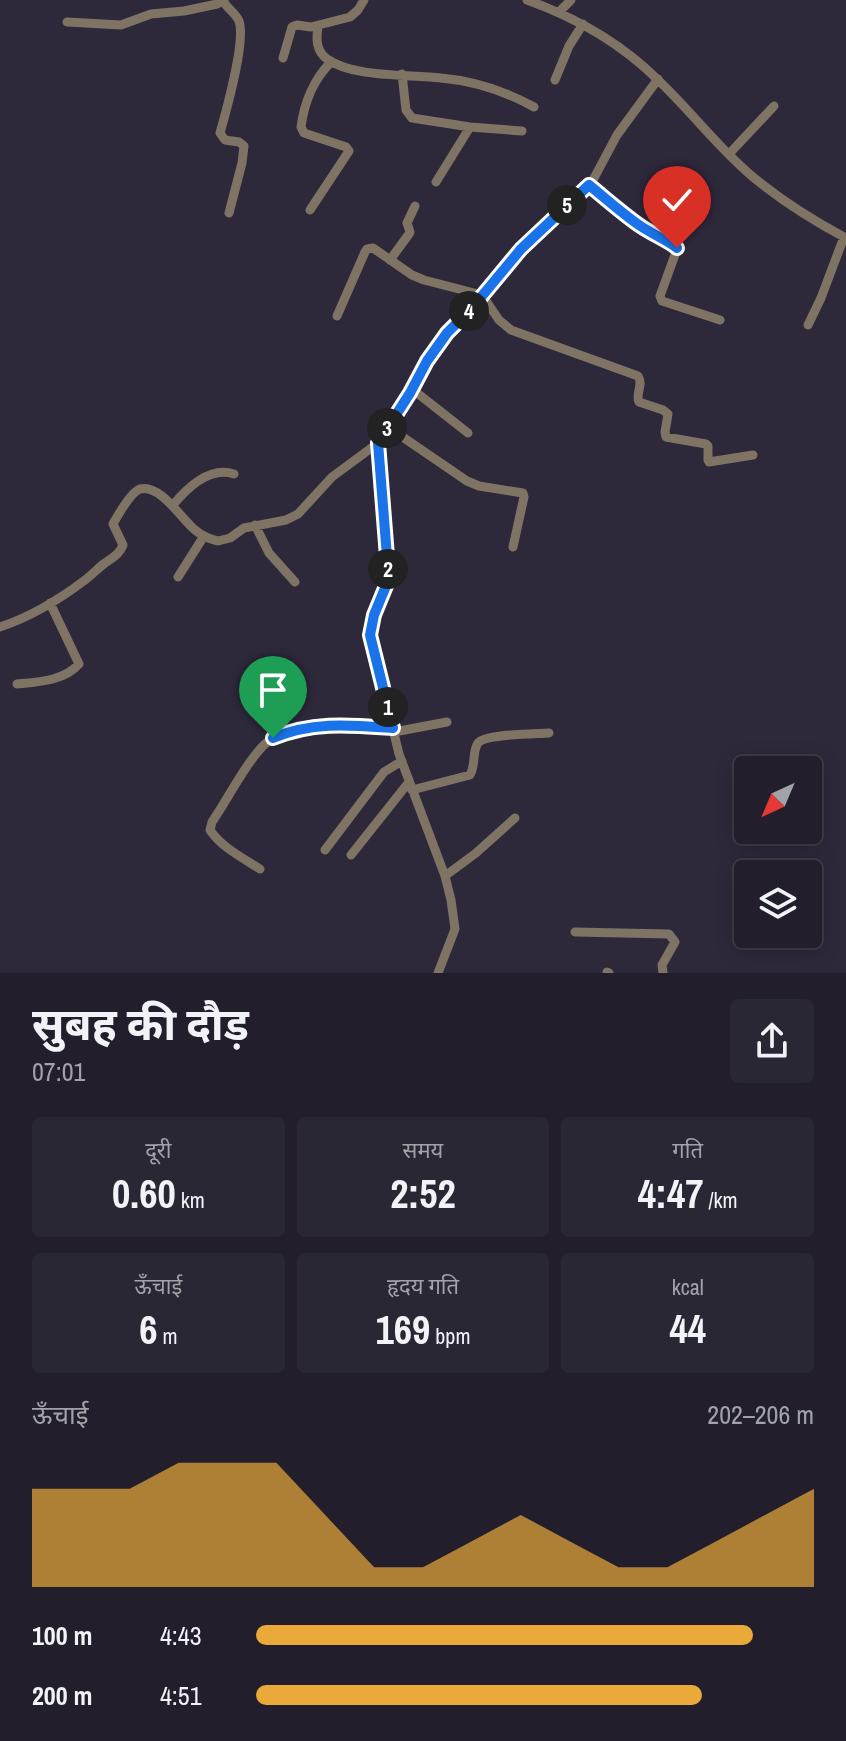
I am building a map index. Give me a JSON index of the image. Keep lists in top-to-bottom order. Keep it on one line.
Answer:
{"north":"bottom left","page":{"pins":["5","4","3","2","1"],"heading":["सुबह की दौड़","07:01"],"stats":[["दूरी","0.60 km"],["समय","2:52"],["गति","4:47 /km"],["ऊँचाई","6 m"],["हृदय गति","169 bpm"],["kcal","44"]],"chart":["ऊँचाई","202–206 m"],"list":[{"name":"100 m","note":"4:43"},{"name":"200 m","note":"4:51"}]}}
